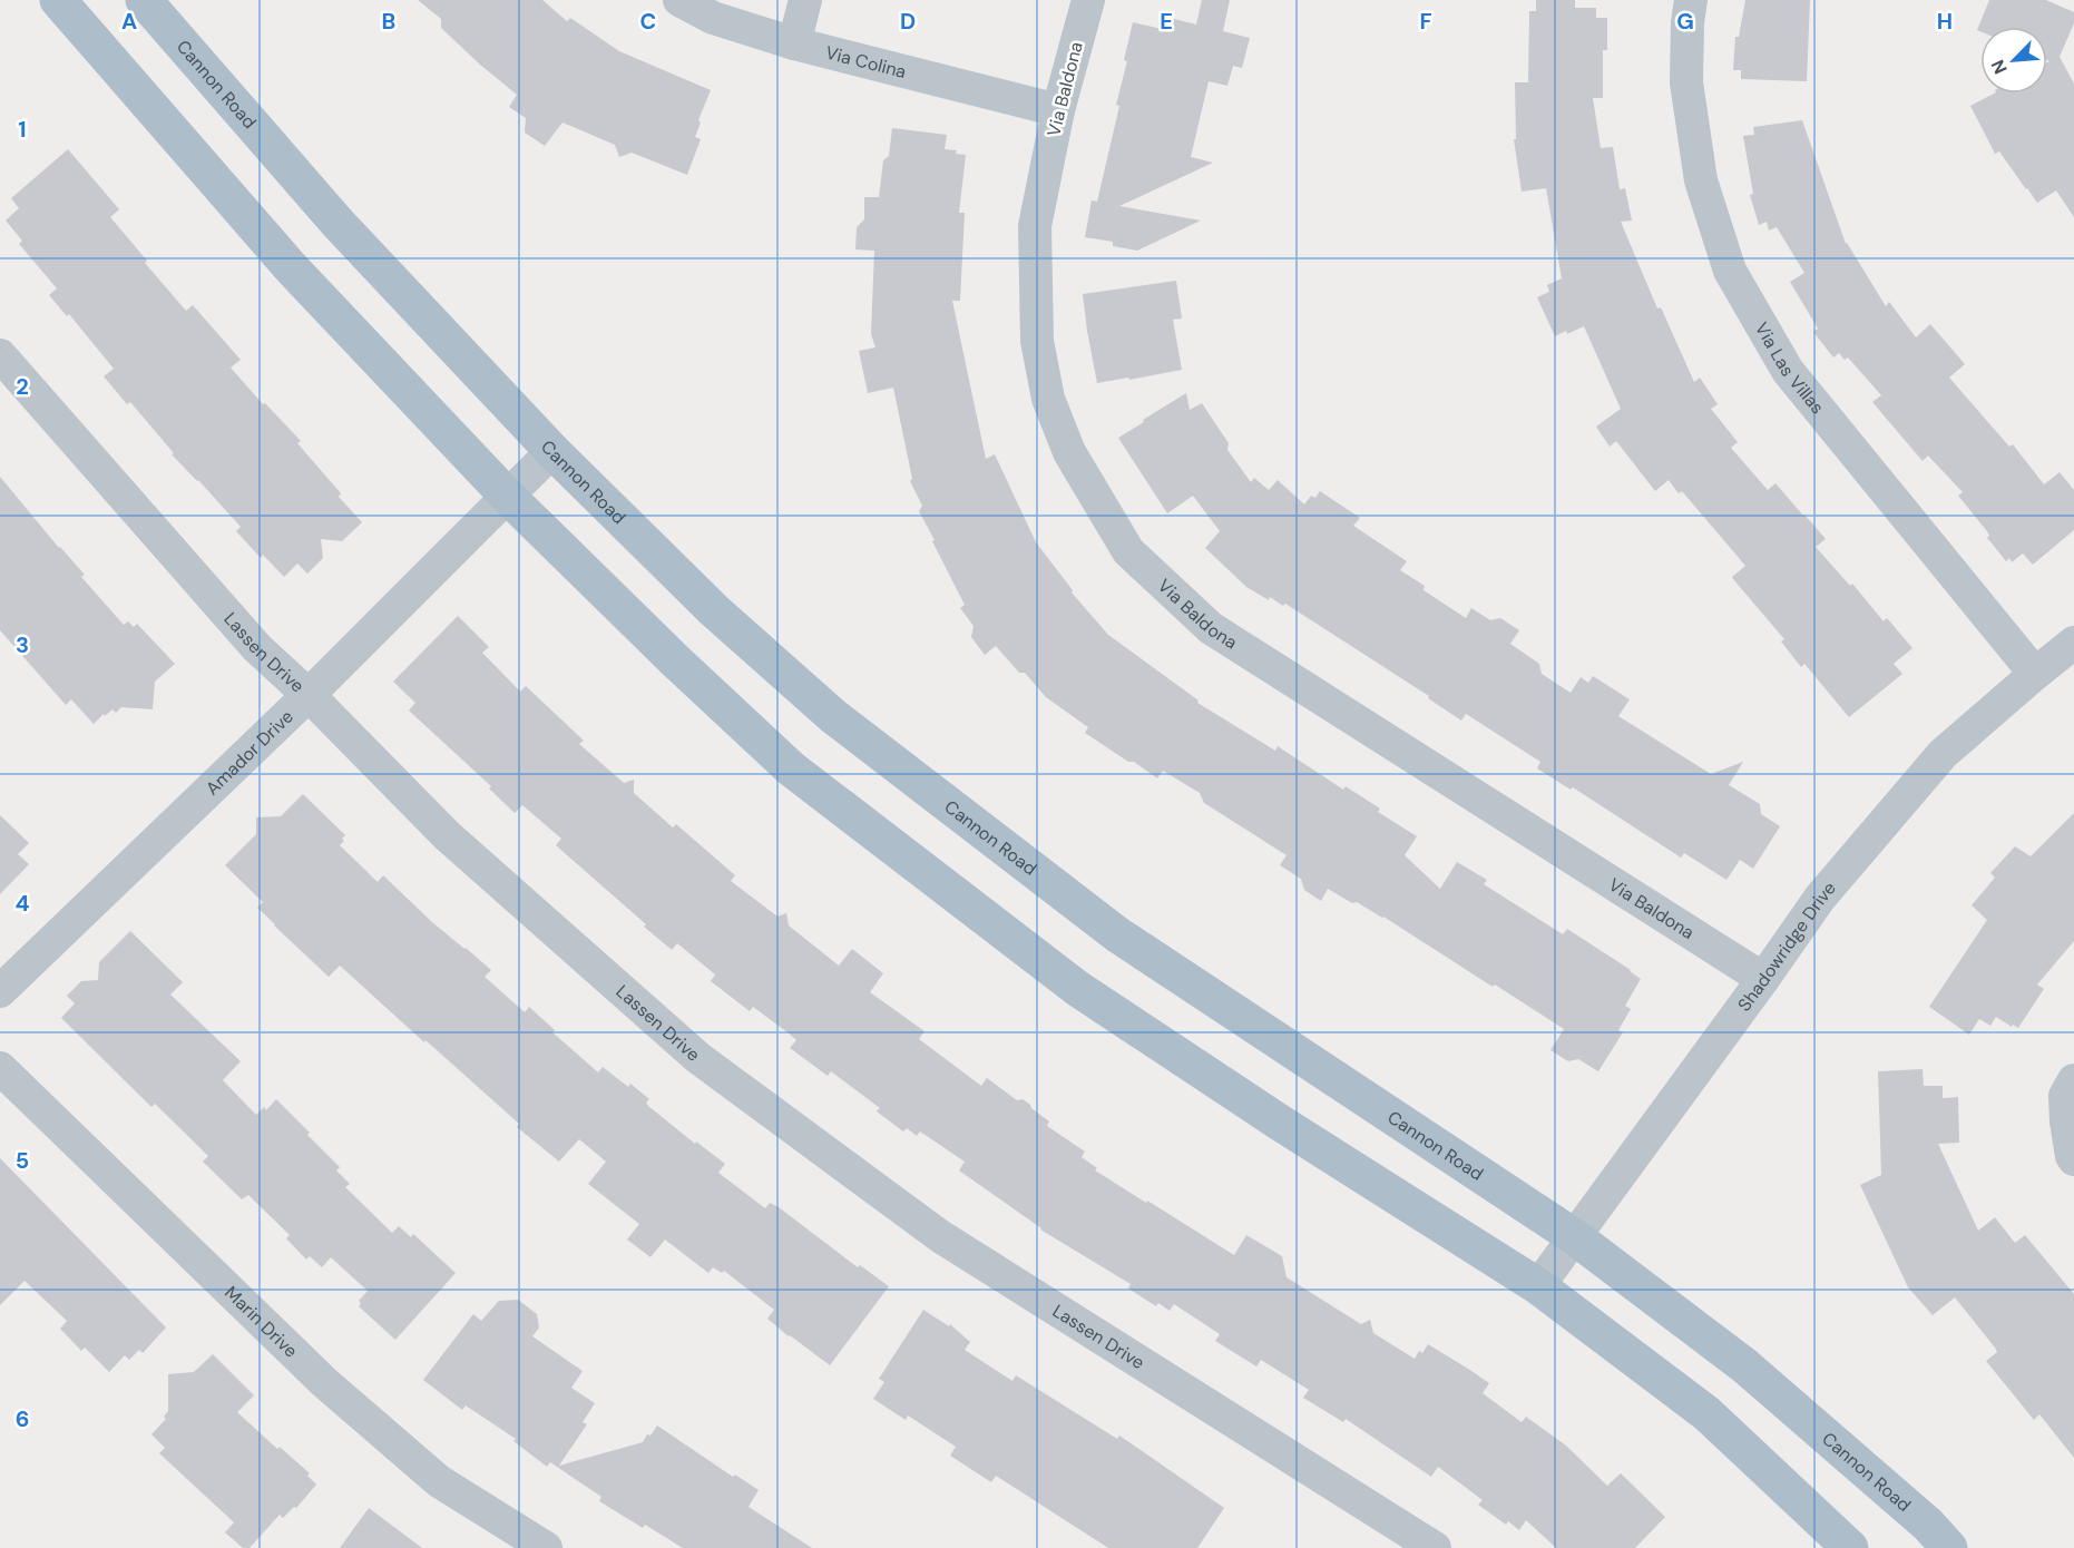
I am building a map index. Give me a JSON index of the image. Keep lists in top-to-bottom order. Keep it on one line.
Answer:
{"streets":{"main road":["Cannon Road"],"street":["Via Colina","Via Baldona","Via Las Villas","Lassen Drive","Amador Drive","Shadowridge Drive","Marin Drive"]},"crossings":[["Via Colina","Via Baldona"],["Cannon Road","Amador Drive"],["Cannon Road","Shadowridge Drive"],["Via Baldona","Shadowridge Drive"],["Via Las Villas","Shadowridge Drive"],["Lassen Drive","Amador Drive"]],"north":"bottom left","grid":{"columns":["A","B","C","D","E","F","G","H"],"rows":["1","2","3","4","5","6"]}}
